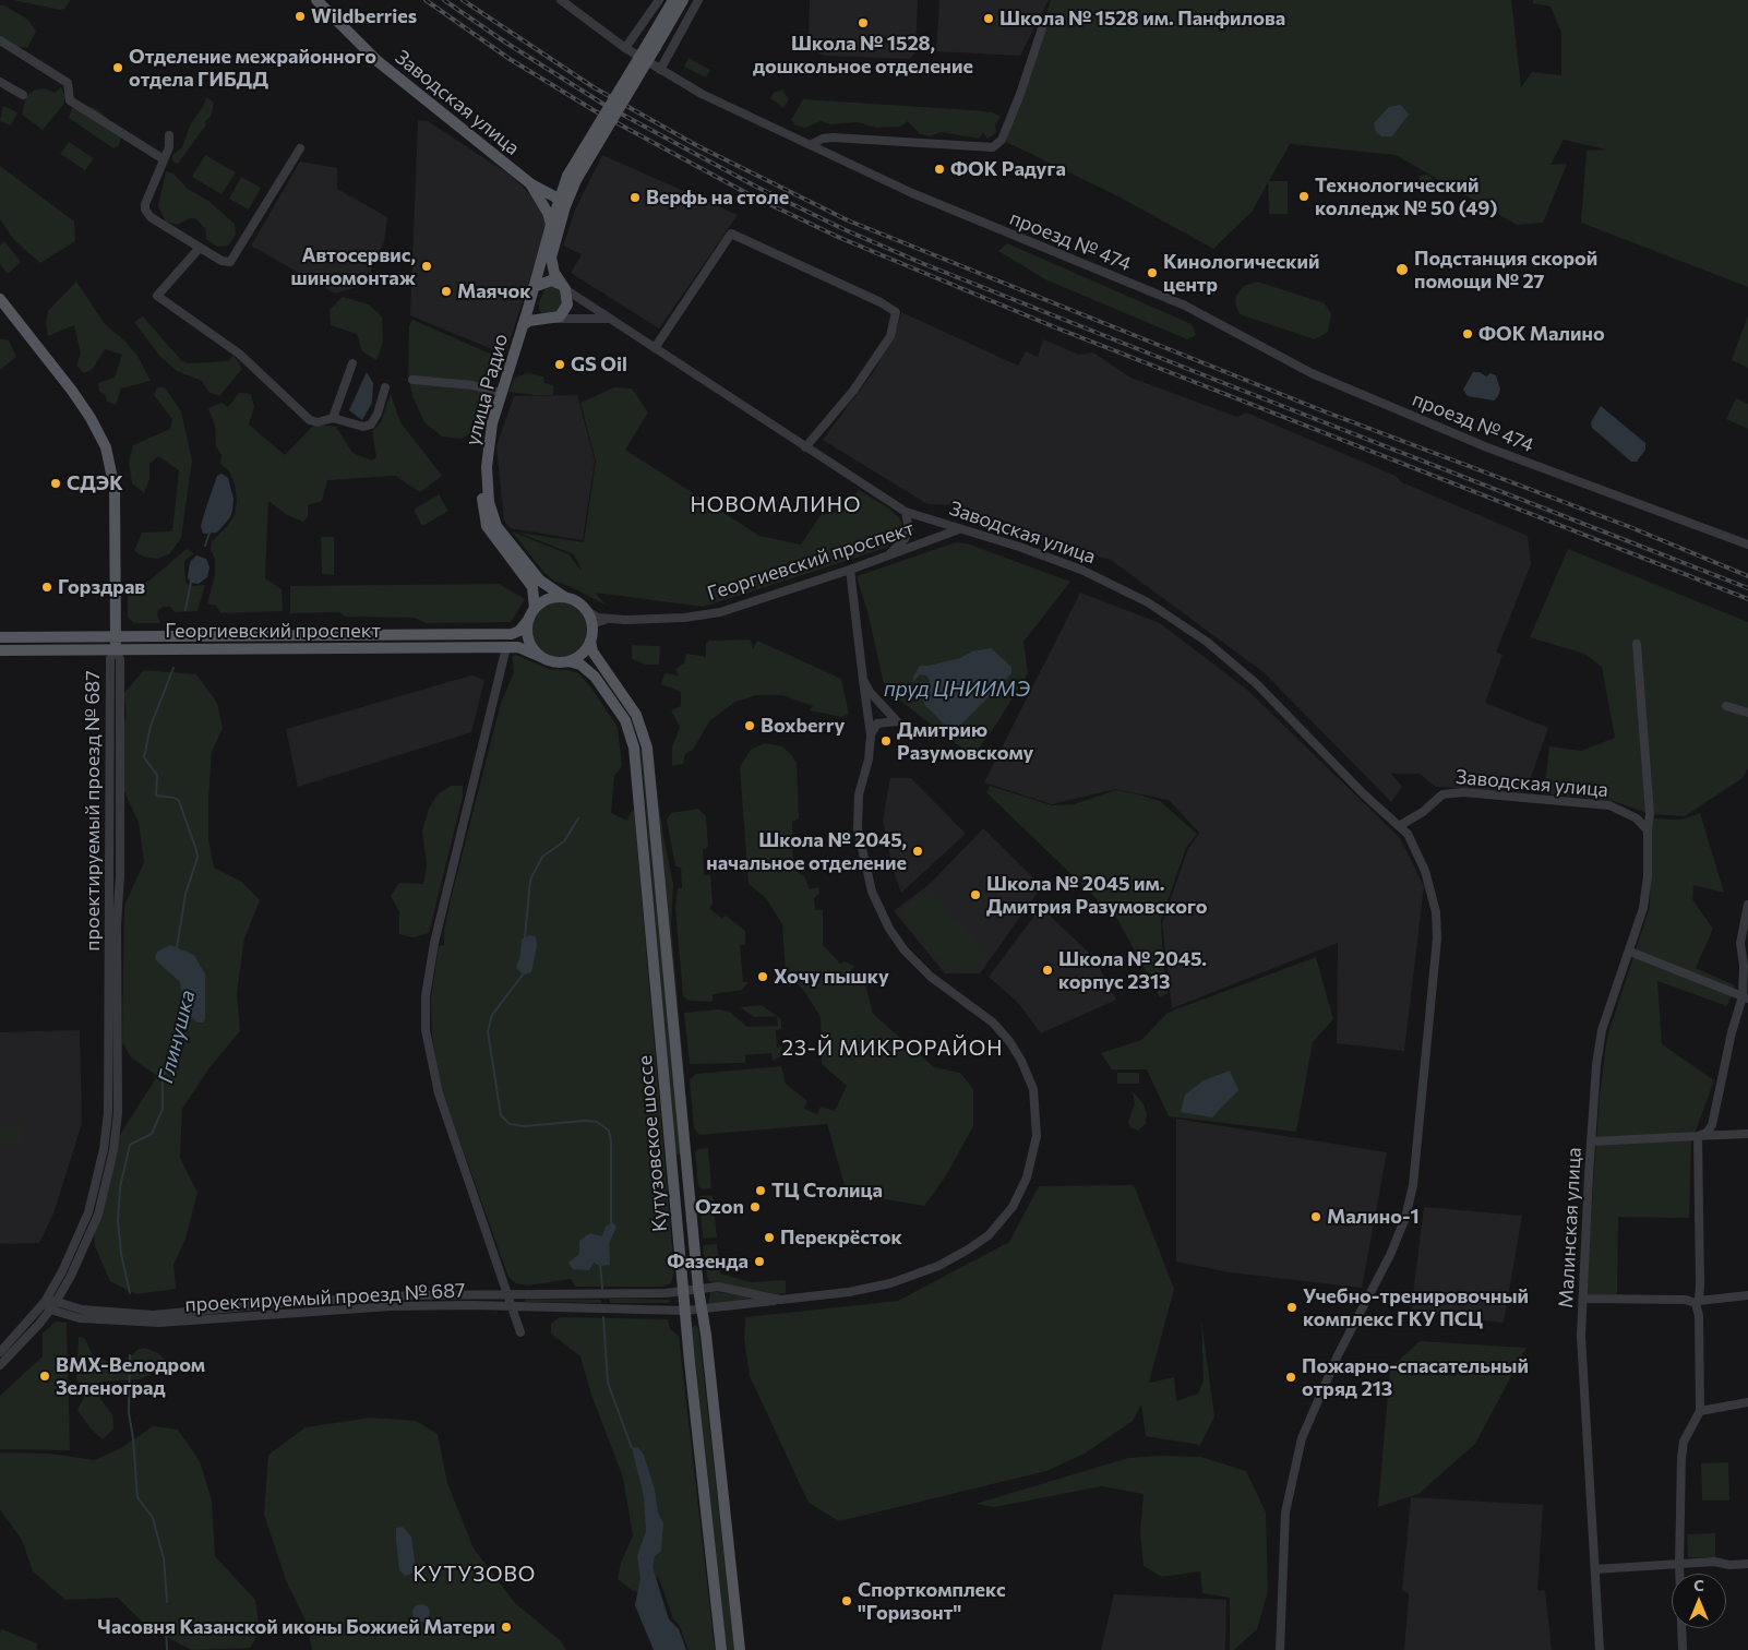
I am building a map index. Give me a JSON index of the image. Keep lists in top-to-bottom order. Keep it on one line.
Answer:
{"streets":{"main road":["Заводская улица","улица Радио","Георгиевский проспект","Кутузовское шоссе"],"street":["проезд № 474","проектируемый проезд № 687","Малинская улица"]},"crossings":[["Заводская улица","улица Радио"],["Заводская улица","Георгиевский проспект"],["Заводская улица","Малинская улица"],["улица Радио","Георгиевский проспект"],["улица Радио","Кутузовское шоссе"],["Георгиевский проспект","проектируемый проезд № 687"],["Георгиевский проспект","Кутузовское шоссе"],["проектируемый проезд № 687","Кутузовское шоссе"]],"districts":["НОВОМАЛИНО","23-Й МИКРОРАЙОН","КУТУЗОВО"],"water":["пруд ЦНИИМЭ","Глинушка"],"places":["Wildberries","Школа № 1528 им. Панфилова","Школа № 1528, дошкольное отделение","Отделение межрайонного отдела ГИБДД","ФОК Радуга","Технологический колледж № 50 (49)","Верфь на столе","Автосервис, шиномонтаж","Подстанция скорой помощи № 27","Кинологический центр","Маячок","ФОК Малино","GS Oil","СДЭК","Горздрав","Boxberry","Дмитрию Разумовскому","Школа № 2045, начальное отделение","Школа № 2045 им. Дмитрия Разумовского","Школа № 2045. корпус 2313","Хочу пышку","ТЦ Столица","Ozon","Малино-1","Перекрёсток","Фазенда","Учебно-тренировочный комплекс ГКУ ПСЦ","BMX-Велодром Зеленоград","Пожарно-спасательный отряд 213","Спорткомплекс \"Горизонт\"","Часовня Казанской иконы Божией Матери"],"north":"top"}
